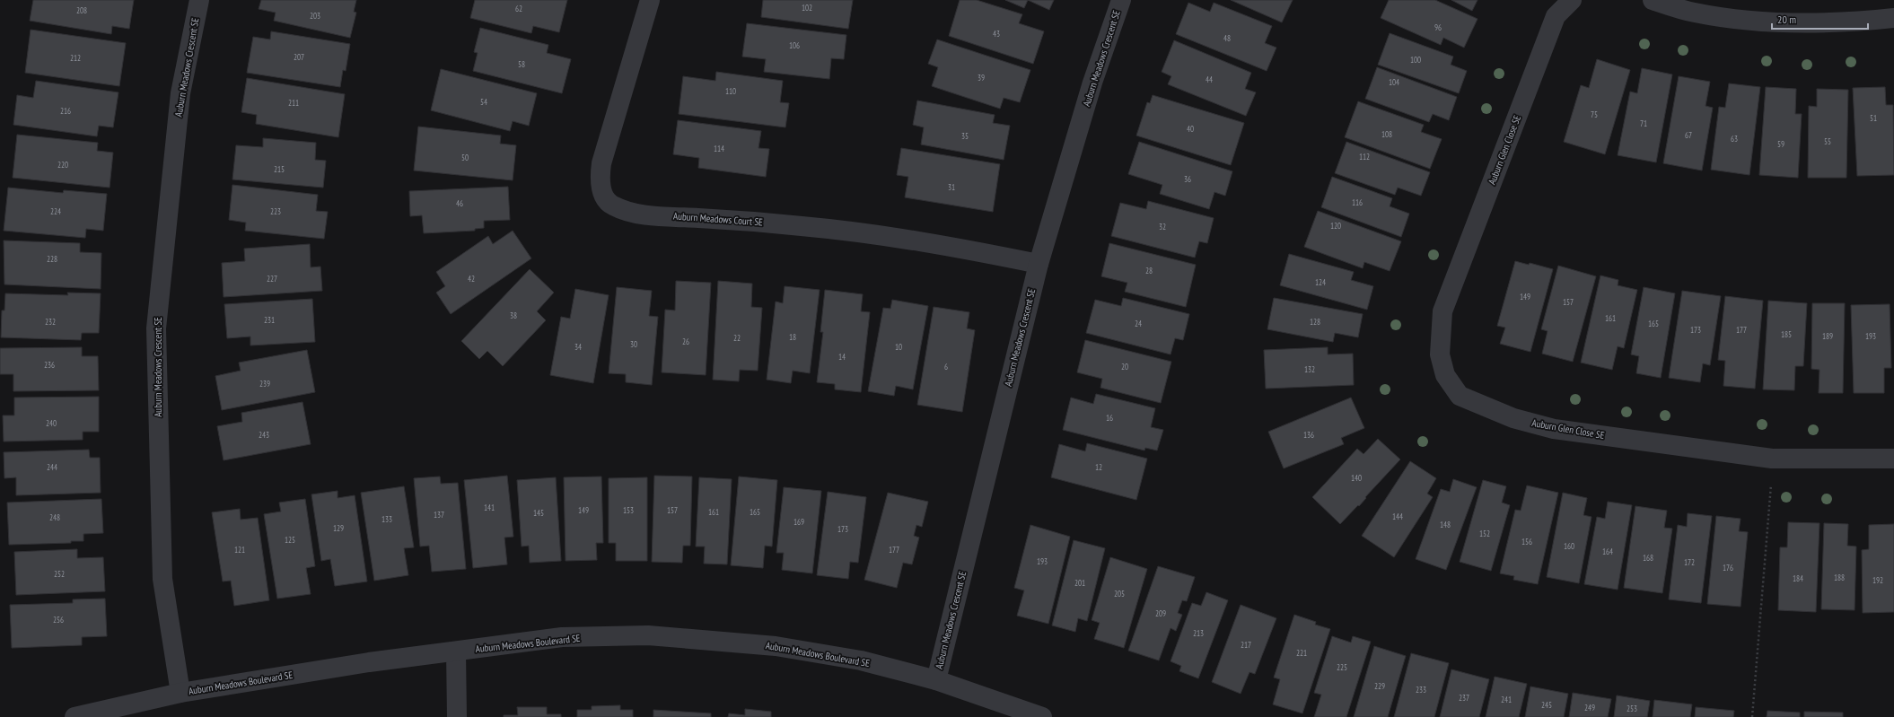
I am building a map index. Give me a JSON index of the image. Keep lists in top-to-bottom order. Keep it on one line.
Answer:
{"streets":{"street":["Auburn Meadows Crescent SE","Auburn Glen Close SE","Auburn Meadows Court SE","Auburn Meadows Boulevard SE"]},"crossings":[["Auburn Meadows Crescent SE","Auburn Meadows Court SE"],["Auburn Meadows Crescent SE","Auburn Meadows Boulevard SE"]],"house_numbers":["102","62","208","203","96","43","48","106","207","212","100","58","39","44","104","110","54","211","216","75","51","71","40","108","67","35","63","55","59","114","112","50","220","215","36","31","116","46","224","223","120","32","228","28","227","42","124","149","157","38","161","231","232","128","24","165","173","177","185","189","193","18","22","26","30","34","10","14","236","6","20","132","239","16","240","243","136","244","12","140","141","149","153","157","161","165","145","137","144","248","133","169","148","129","173","152","125","156","160","121","177","164","168","193","172","176","252","188","184","192","201","205","209","256","213","217","221","225","229","233","237","241","245","249","253"],"scale_bar":"20 m"}
